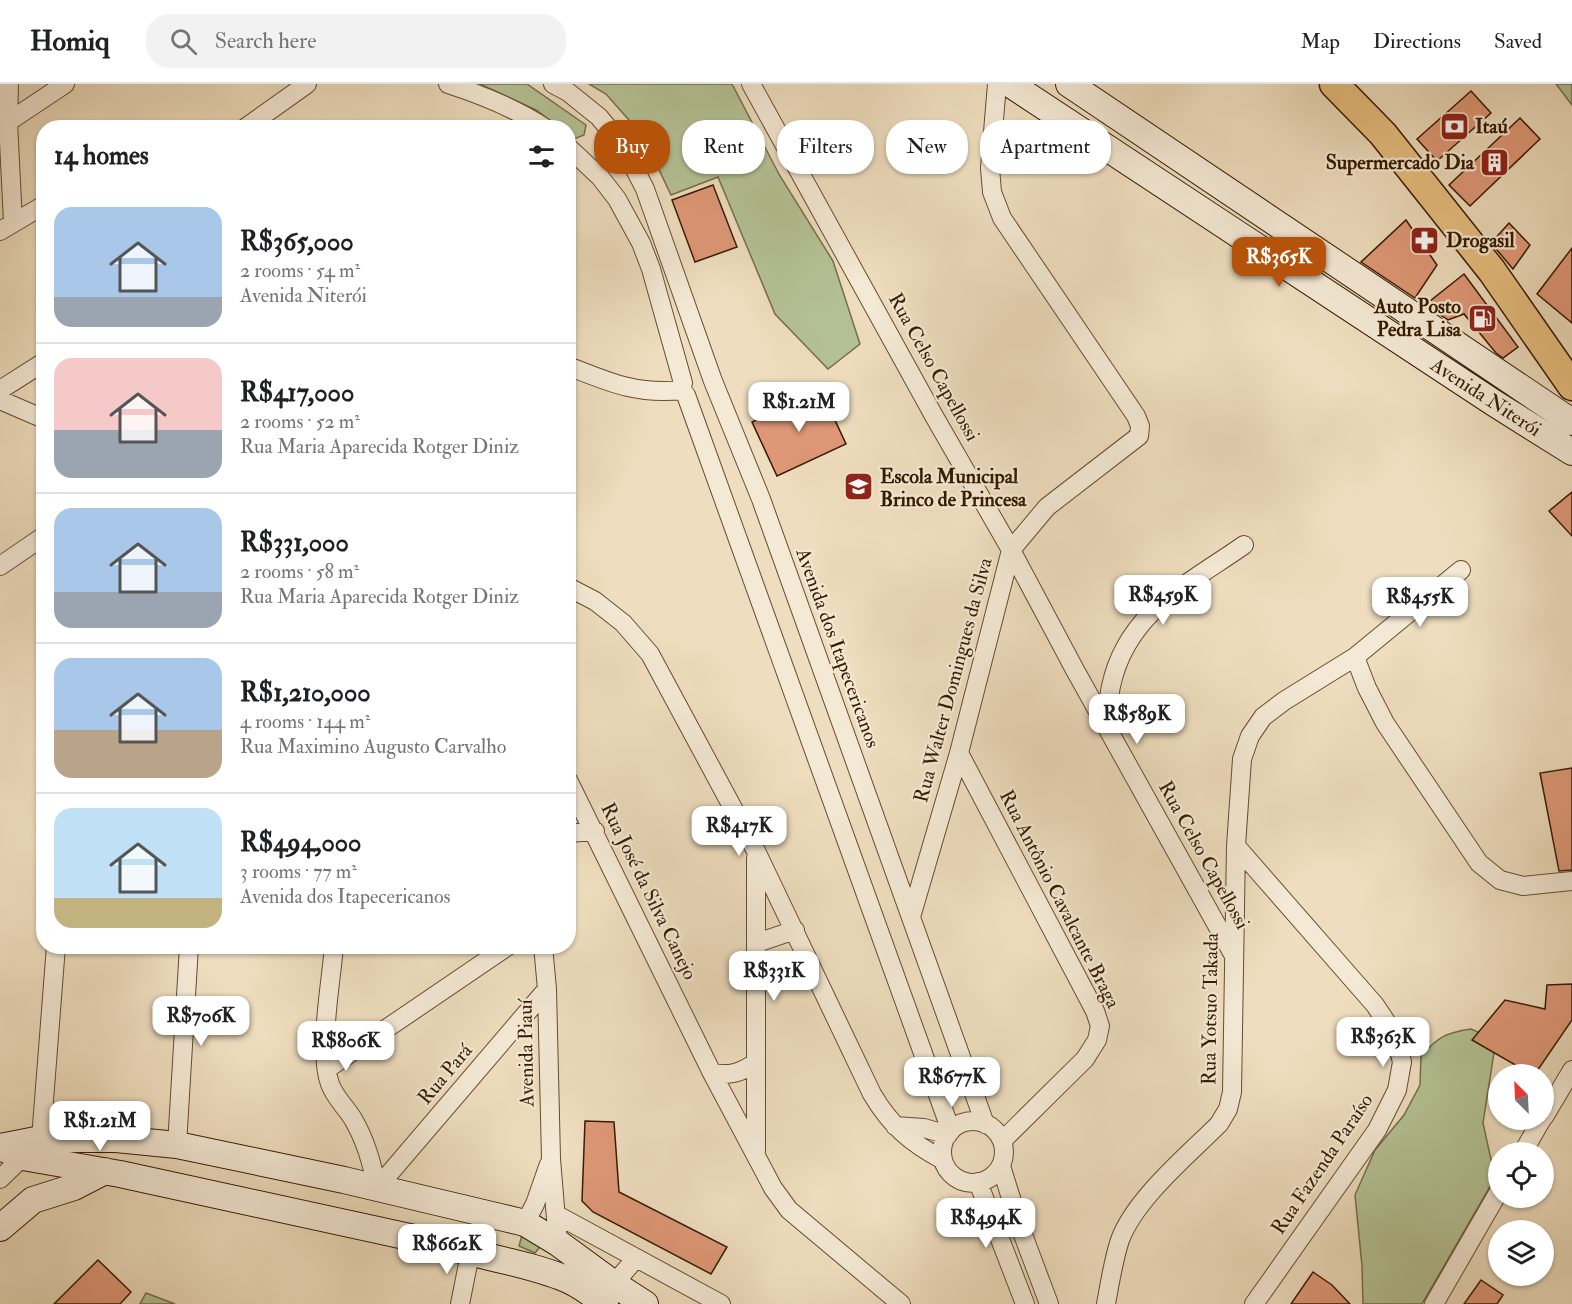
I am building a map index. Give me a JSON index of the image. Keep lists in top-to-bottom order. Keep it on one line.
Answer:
{"streets":{"main road":["Avenida Niterói"],"street":["Rua Celso Capellossi","Avenida dos Itapecericanos","Rua Walter Domingues da Silva","Rua José da Silva Canejo","Rua Antônio Cavalcante Braga","Rua Yotsuo Takada","Avenida Piauí","Rua Pará","Rua Fazenda Paraíso"]},"crossings":[["Rua Celso Capellossi","Rua Walter Domingues da Silva"],["Rua Celso Capellossi","Rua Yotsuo Takada"],["Avenida dos Itapecericanos","Rua Walter Domingues da Silva"],["Avenida dos Itapecericanos","Rua Antônio Cavalcante Braga"],["Rua Walter Domingues da Silva","Rua Antônio Cavalcante Braga"],["Rua Yotsuo Takada","Rua Fazenda Paraíso"],["Avenida Piauí","Rua Pará"]],"places":{"bank":["Itaú"],"building":["Supermercado Dia"],"pharmacy":["Drogasil"],"fuel station":["Auto Posto Pedra Lisa"],"school or university":["Escola Municipal Brinco de Princesa"]},"north":"top left","page":{"header":"Homiq","search":"Search here","nav":["Map","Directions","Saved"],"chip":["Buy","Rent","Filters","New","Apartment"],"heading":"14 homes","list":[{"name":"R$365,000","note":"2 rooms · 54 m² · Avenida Niterói"},{"name":"R$417,000","note":"2 rooms · 52 m² · Rua Maria Aparecida Rotger Diniz"},{"name":"R$331,000","note":"2 rooms · 58 m² · Rua Maria Aparecida Rotger Diniz"},{"name":"R$1,210,000","note":"4 rooms · 144 m² · Rua Maximino Augusto Carvalho"},{"name":"R$494,000","note":"3 rooms · 77 m² · Avenida dos Itapecericanos"}],"price":["R$365K","R$1.21M","R$459K","R$455K","R$589K","R$417K","R$331K","R$706K","R$363K","R$806K","R$677K","R$1.21M","R$494K","R$662K"]}}
